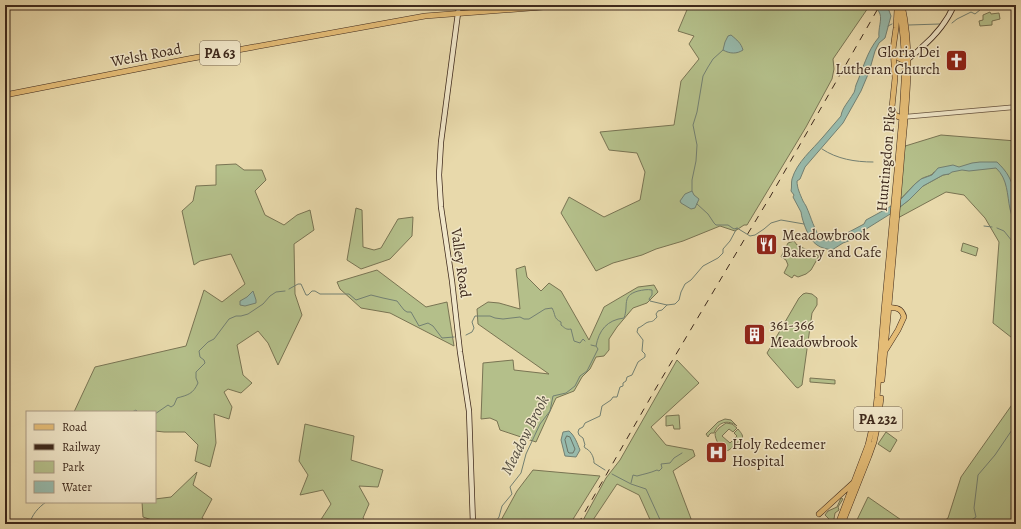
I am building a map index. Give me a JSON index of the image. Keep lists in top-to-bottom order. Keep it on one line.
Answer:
{"streets":{"main road":["PA 63","Welsh Road","Huntingdon Pike","Valley Road","PA 232"]},"crossings":[["Welsh Road","Valley Road"]],"water":["Meadow Brook"],"places":{"church":["Gloria Dei Lutheran Church"],"restaurant":["Meadowbrook Bakery and Cafe"],"building":["361-366 Meadowbrook"],"hospital":["Holy Redeemer Hospital"]},"legend":["Road","Railway","Park","Water"]}
